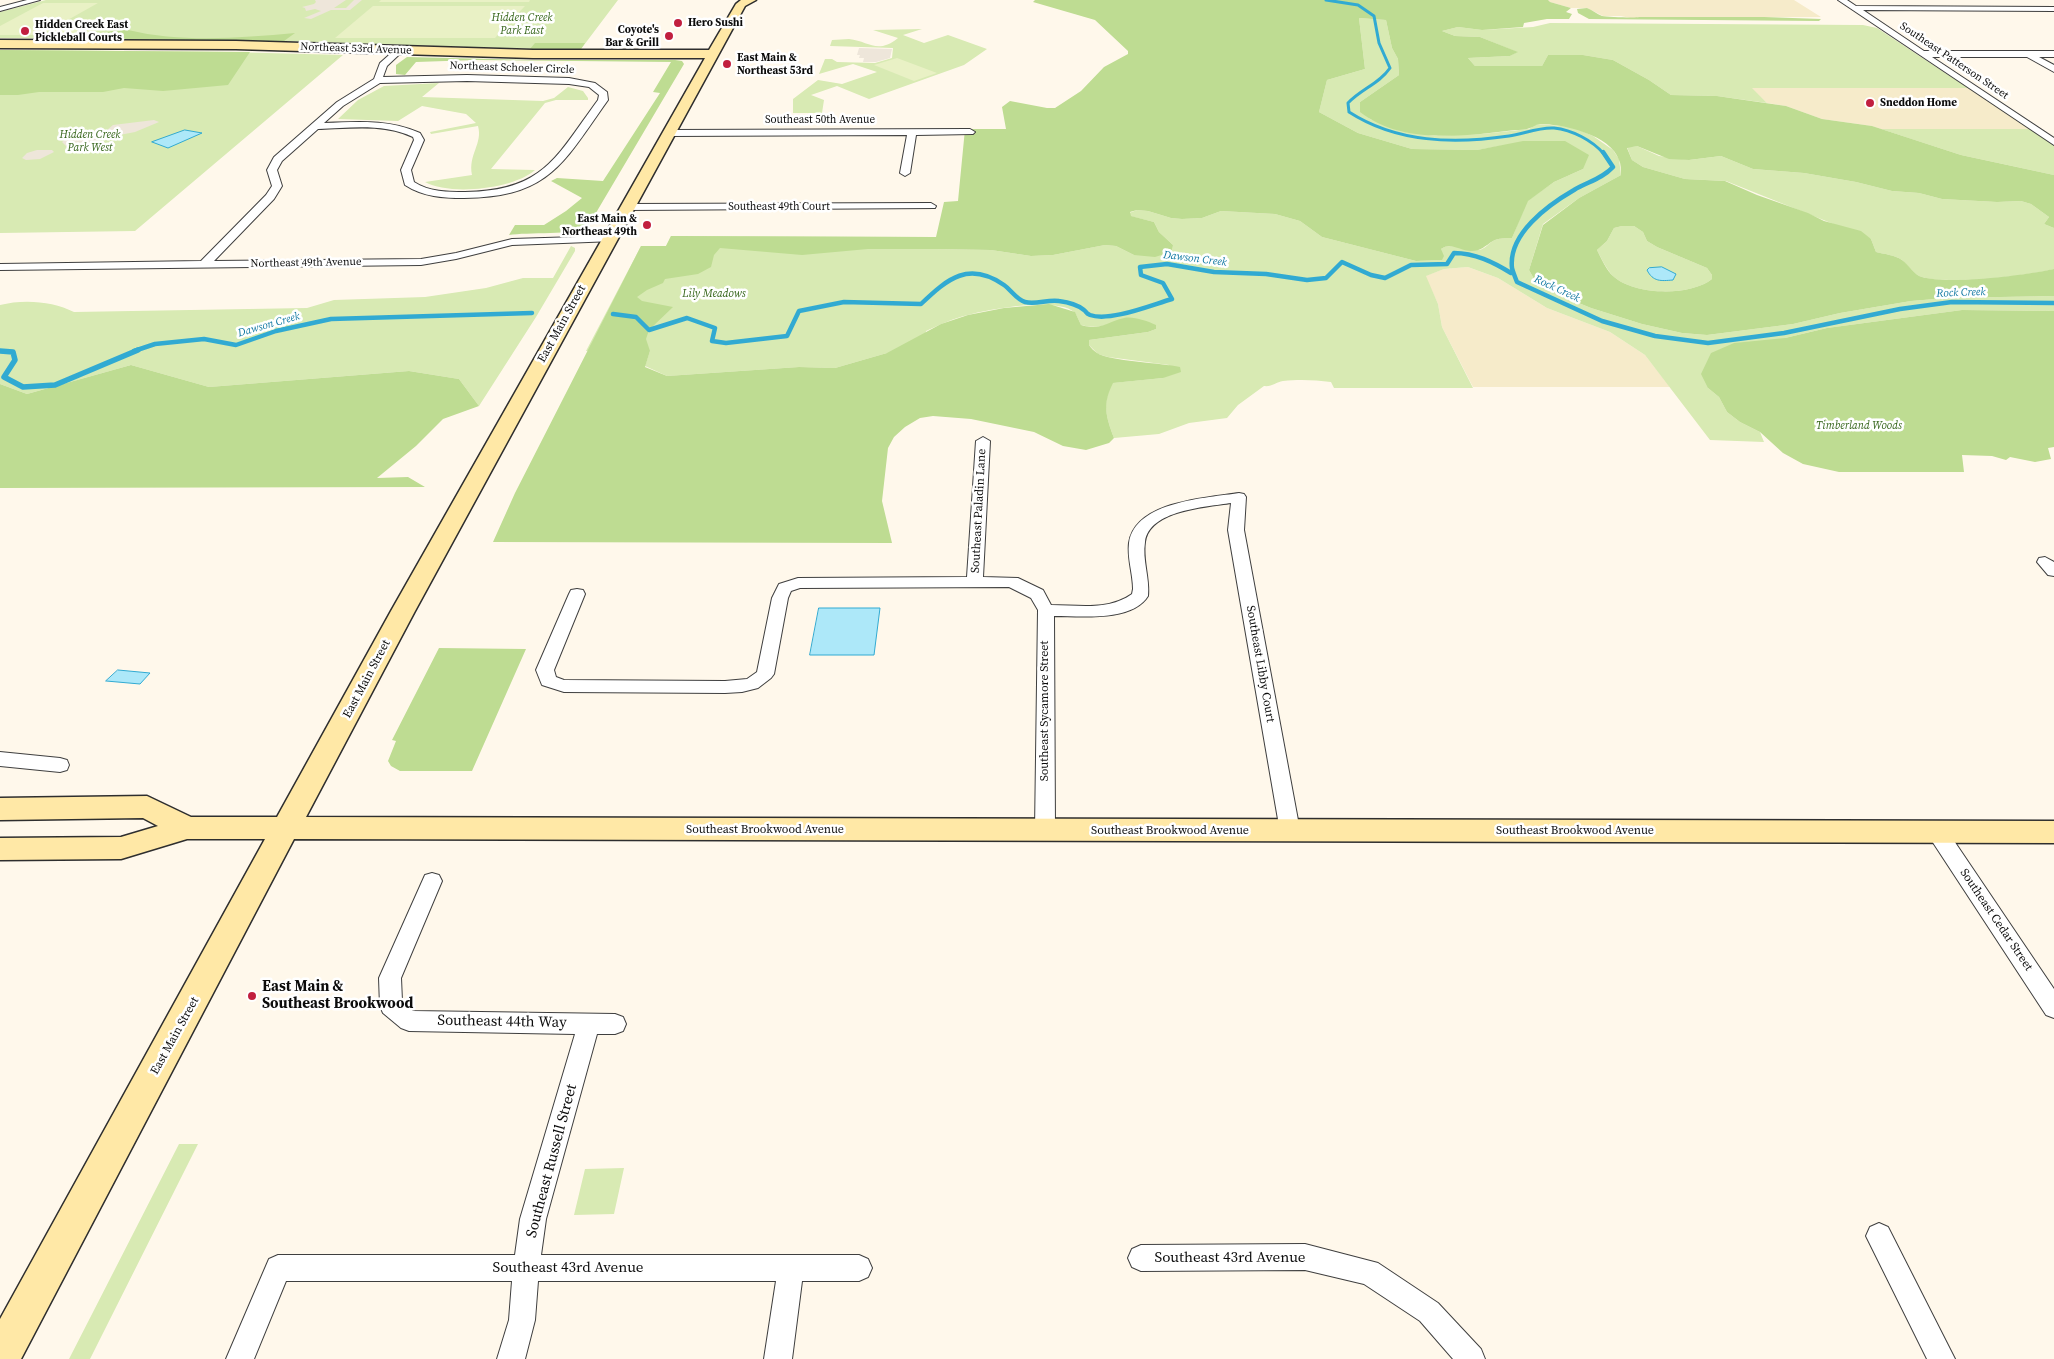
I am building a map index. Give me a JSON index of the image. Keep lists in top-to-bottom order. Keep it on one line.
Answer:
{"streets":{"main road":["Northeast 53rd Avenue","East Main Street","Southeast Brookwood Avenue"],"street":["Southeast Patterson Street","Northeast Schoeler Circle","Southeast 50th Avenue","Southeast 49th Court","Northeast 49th Avenue","Southeast Paladin Lane","Southeast Libby Court","Southeast Sycamore Street","Southeast Cedar Street","Southeast 44th Way","Southeast Russell Street","Southeast 43rd Avenue"]},"crossings":[["Northeast 53rd Avenue","East Main Street"],["Southeast 50th Avenue","East Main Street"],["Southeast 49th Court","East Main Street"],["Northeast 49th Avenue","East Main Street"],["East Main Street","Southeast Brookwood Avenue"],["Southeast Paladin Lane","Southeast Sycamore Street"],["Southeast Libby Court","Southeast Sycamore Street"],["Southeast Libby Court","Southeast Brookwood Avenue"],["Southeast Sycamore Street","Southeast Brookwood Avenue"],["Southeast Brookwood Avenue","Southeast Cedar Street"],["Southeast 44th Way","Southeast Russell Street"],["Southeast Russell Street","Southeast 43rd Avenue"]],"water":["Dawson Creek","Rock Creek"],"parks":["Hidden Creek Park East","Hidden Creek Park West","Lily Meadows","Timberland Woods"],"places":["Hero Sushi","Hidden Creek East Pickleball Courts","Coyote's Bar & Grill","East Main & Northeast 53rd","Sneddon Home","East Main & Northeast 49th","East Main & Southeast Brookwood"]}
